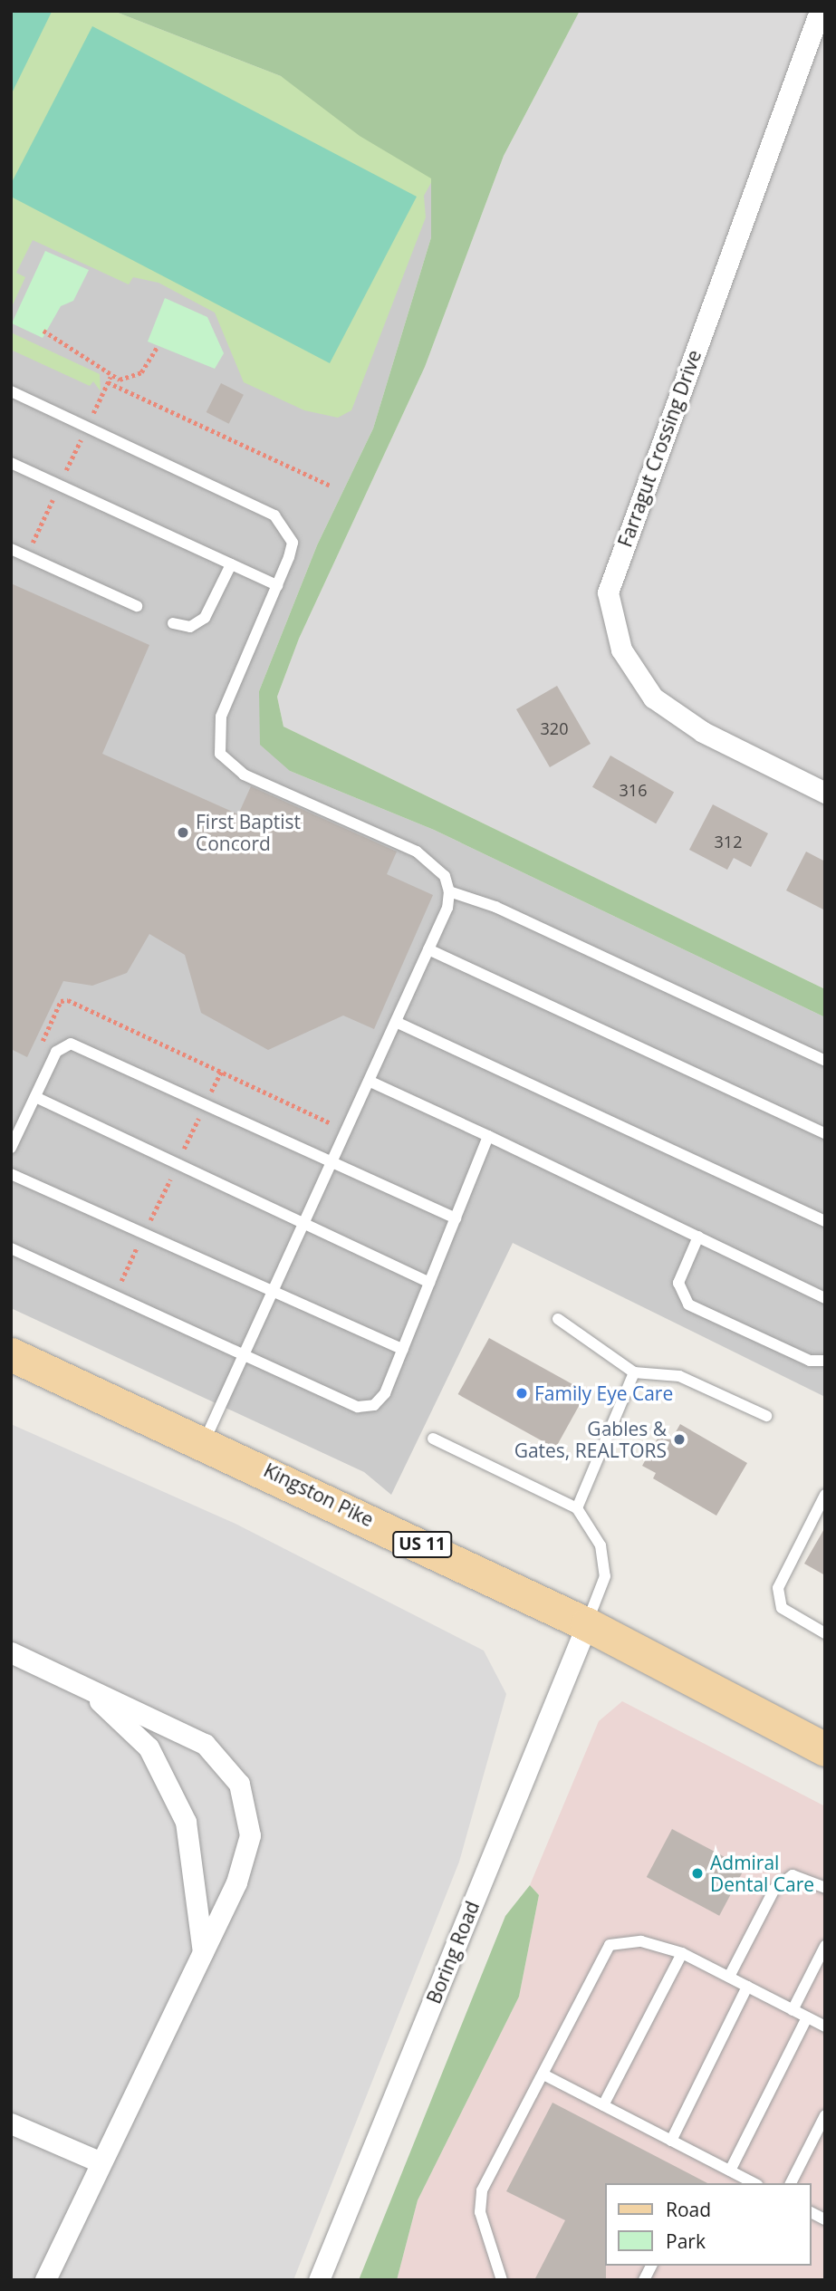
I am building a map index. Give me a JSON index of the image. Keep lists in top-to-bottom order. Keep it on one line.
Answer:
{"streets":{"main road":["Kingston Pike","US 11"],"street":["Farragut Crossing Drive","Boring Road"]},"crossings":[["Kingston Pike","Boring Road"]],"places":["First Baptist Concord","Family Eye Care","Gables & Gates, REALTORS","Admiral Dental Care"],"house_numbers":["320","316","312"],"legend":["Road","Park"]}
